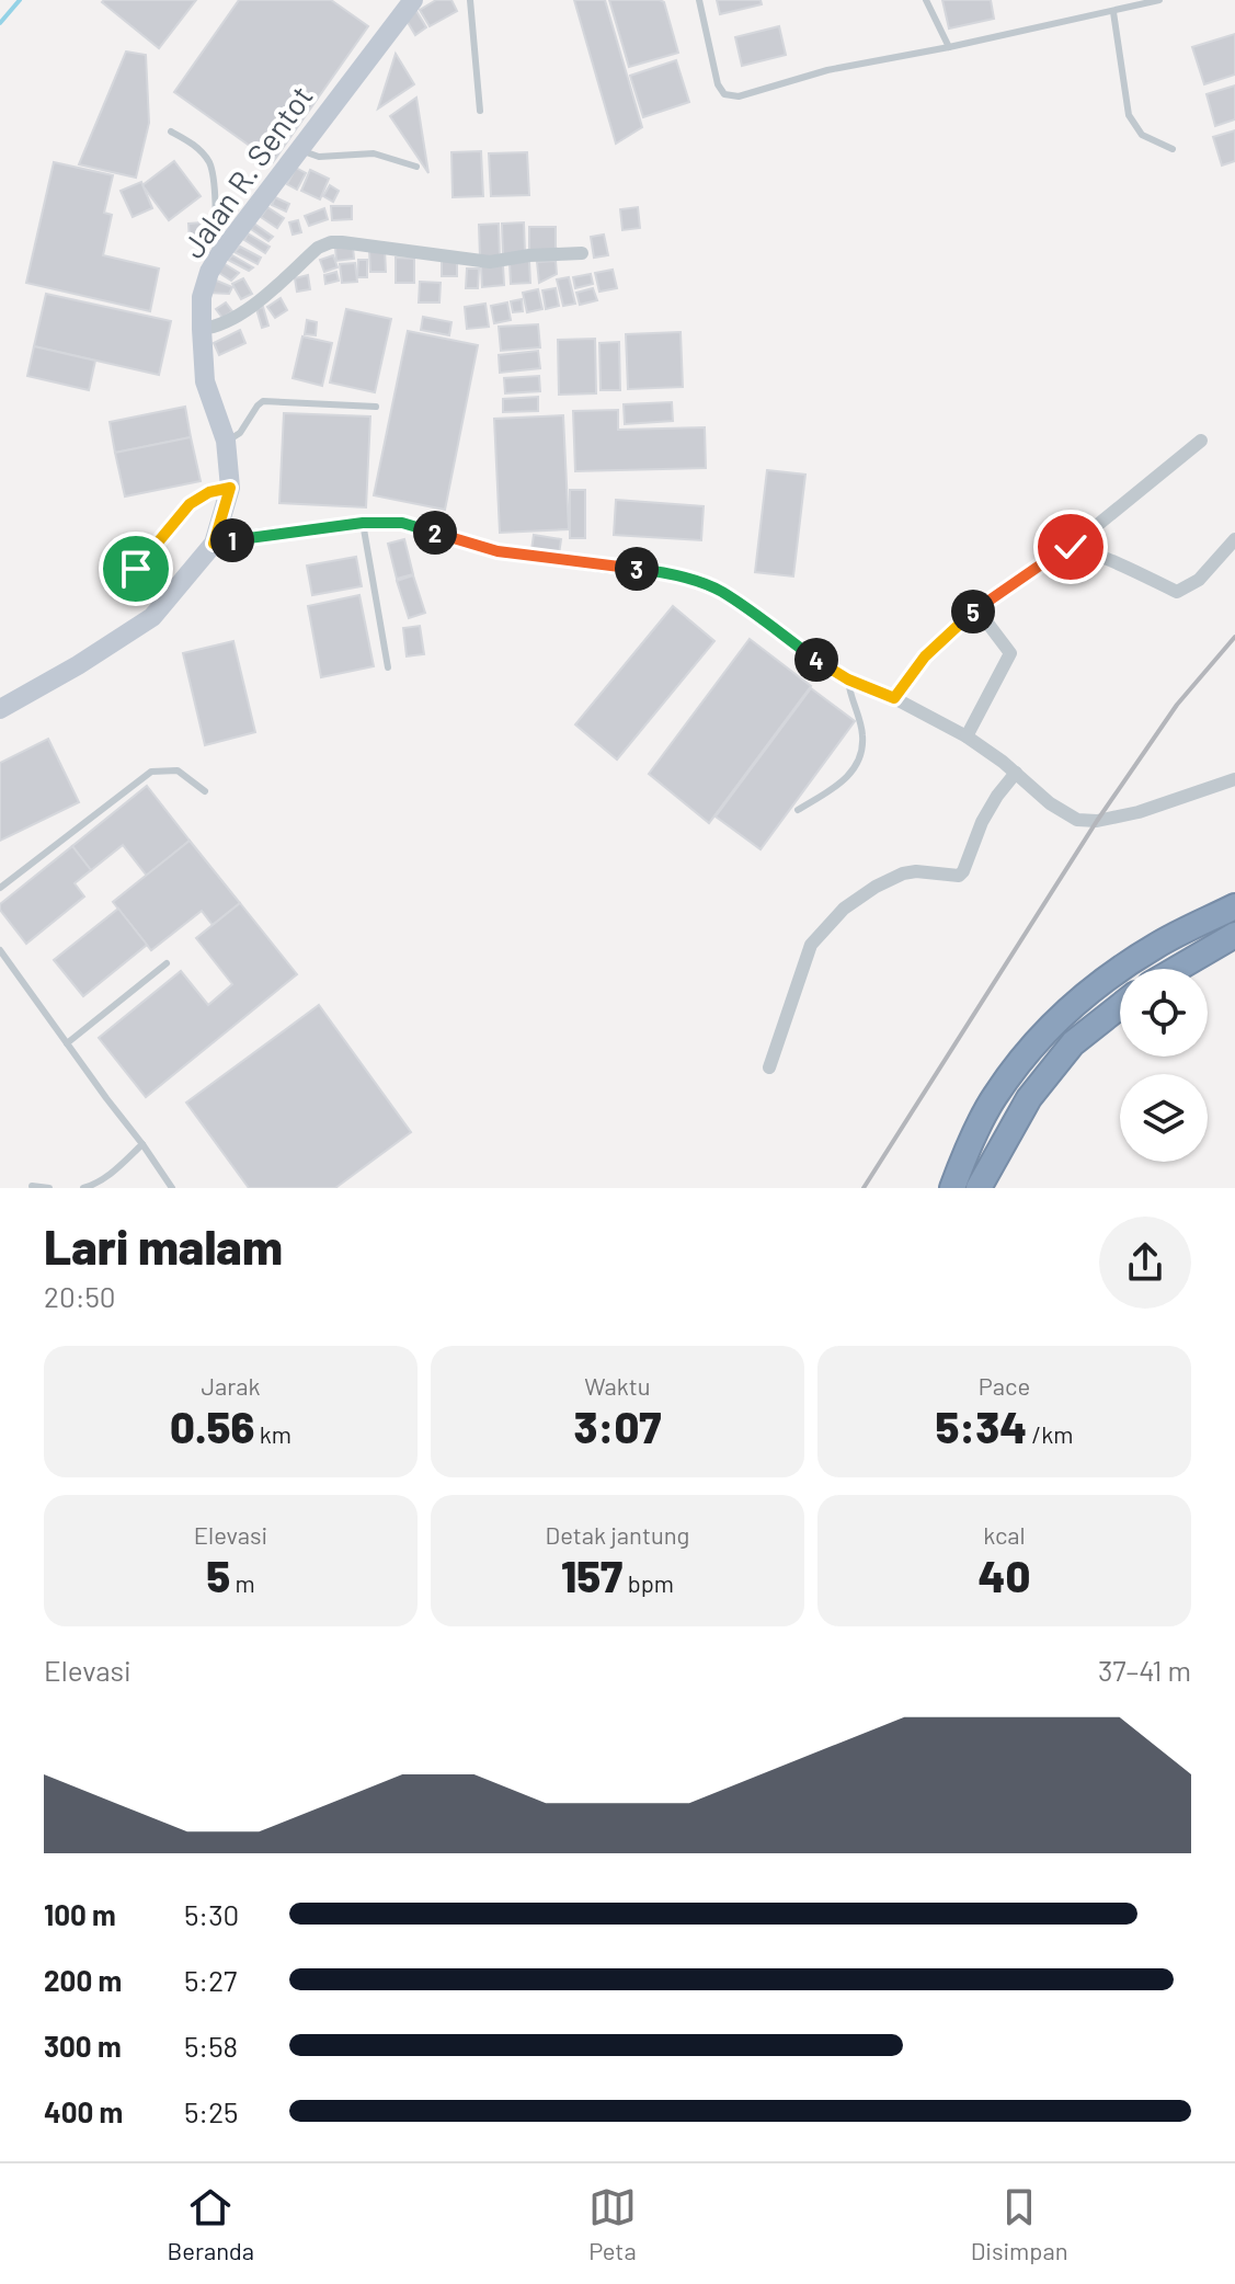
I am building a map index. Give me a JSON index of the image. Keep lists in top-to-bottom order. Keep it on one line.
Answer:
{"streets":{"street":["Jalan R. Sentot"]},"page":{"pins":["2","1","3","5","4"],"heading":["Lari malam","20:50"],"stats":[["Jarak","0.56 km"],["Waktu","3:07"],["Pace","5:34 /km"],["Elevasi","5 m"],["Detak jantung","157 bpm"],["kcal","40"]],"chart":["Elevasi","37–41 m"],"list":[{"name":"100 m","note":"5:30"},{"name":"200 m","note":"5:27"},{"name":"300 m","note":"5:58"},{"name":"400 m","note":"5:25"}],"tabs":["Beranda","Peta","Disimpan"]}}
